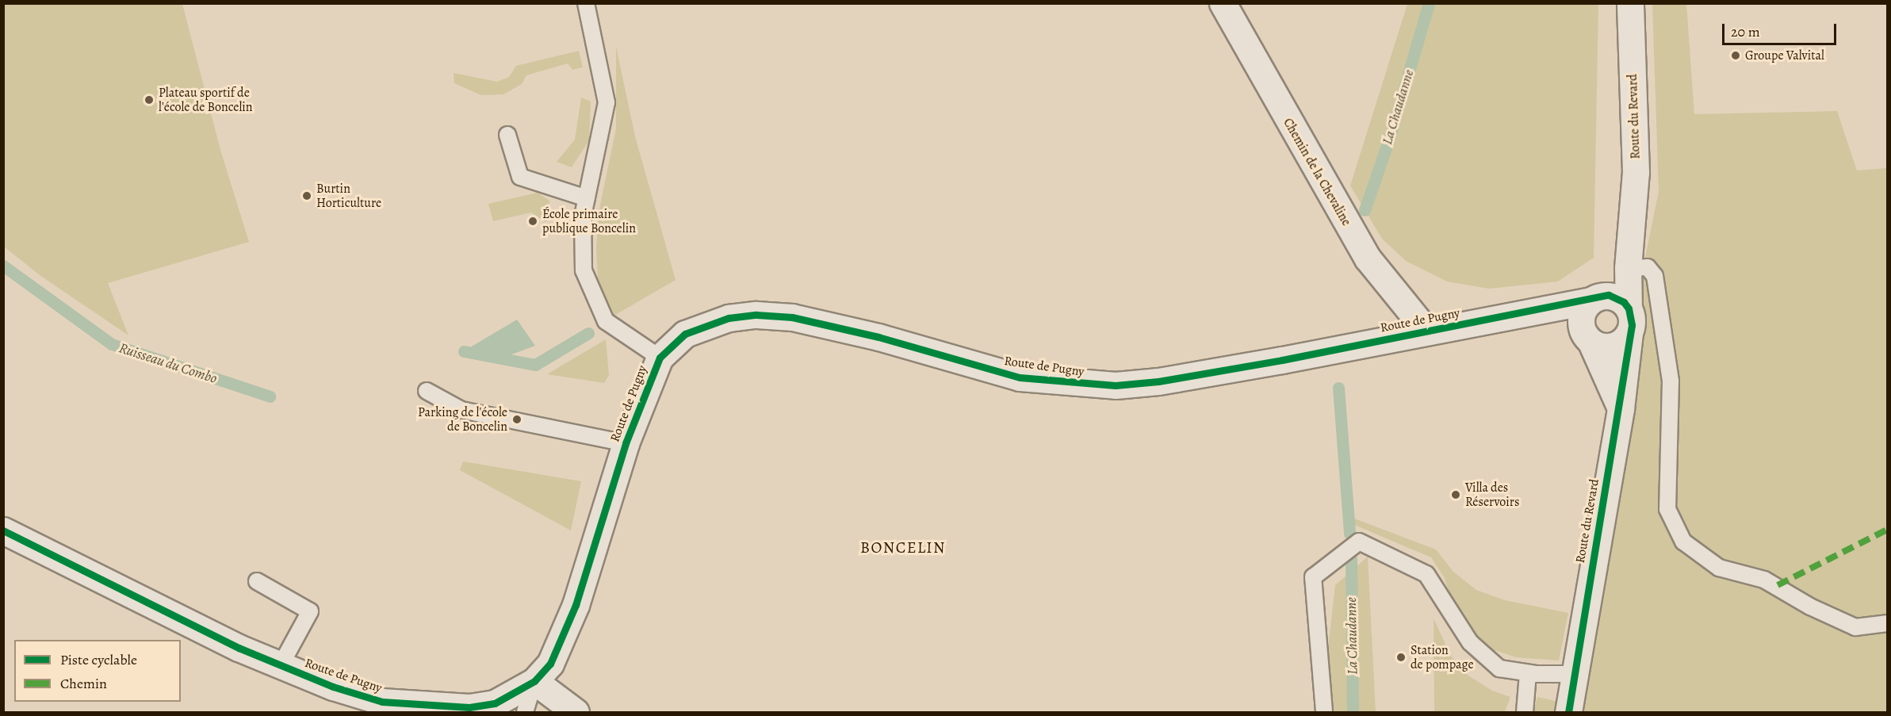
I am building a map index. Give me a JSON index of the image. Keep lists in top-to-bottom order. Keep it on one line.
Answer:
{"streets":{"street":["Route du Revard","Chemin de la Chevaline","Route de Pugny"]},"crossings":[["Route du Revard","Route de Pugny"],["Chemin de la Chevaline","Route de Pugny"]],"districts":["BONCELIN"],"water":["La Chaudanne","Ruisseau du Combo"],"places":["Groupe Valvital","Plateau sportif de l'école de Boncelin","Burtin Horticulture","École primaire publique Boncelin","Parking de l'école de Boncelin","Villa des Réservoirs","Station de pompage"],"legend":["Piste cyclable","Chemin"],"scale_bar":"20 m"}
